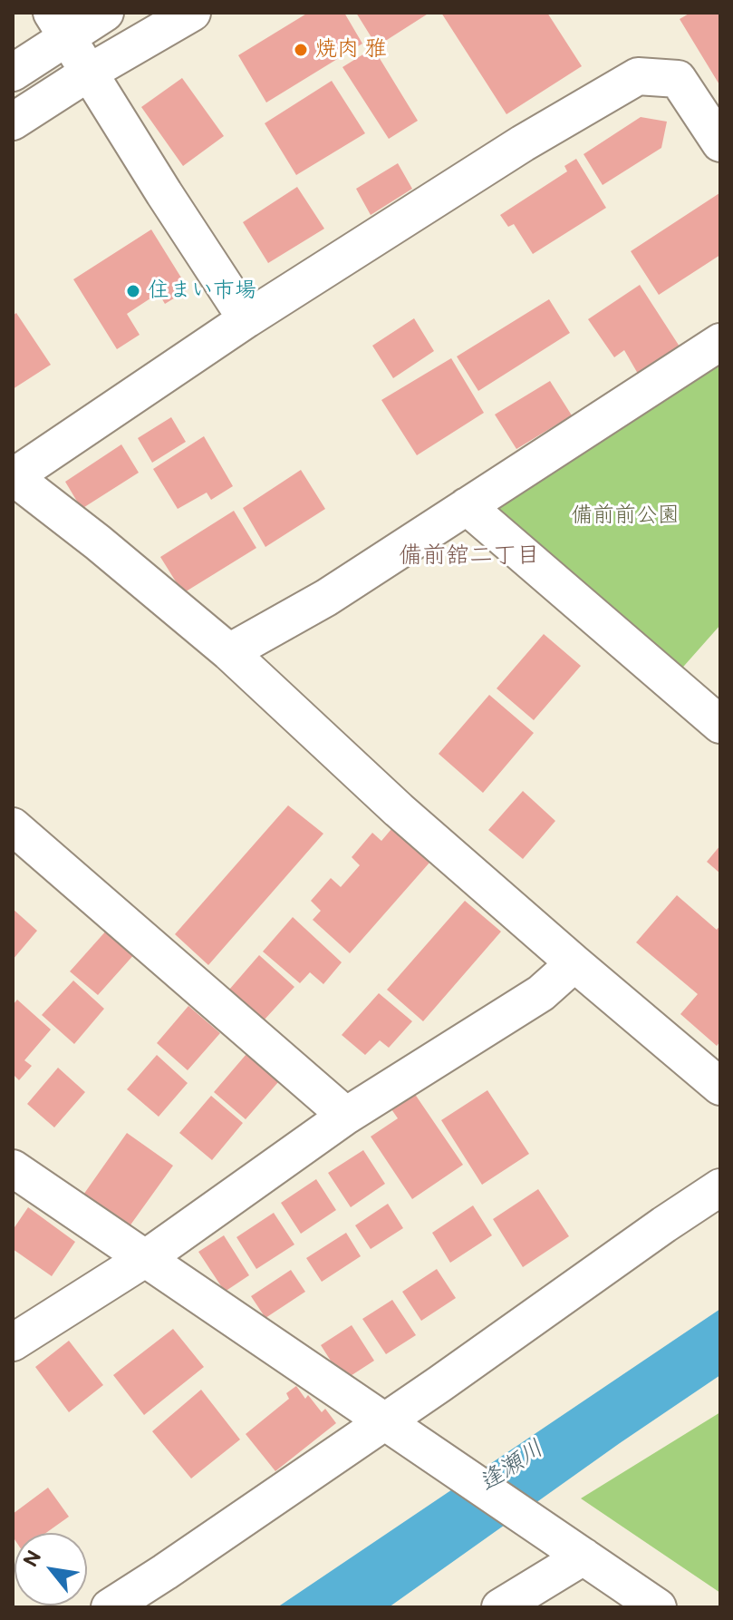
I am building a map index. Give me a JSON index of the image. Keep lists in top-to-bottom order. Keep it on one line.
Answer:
{"districts":["備前舘二丁目"],"water":["逢瀬川"],"parks":["備前前公園"],"places":["焼肉 雅","住まい市場"],"north":"top left"}
